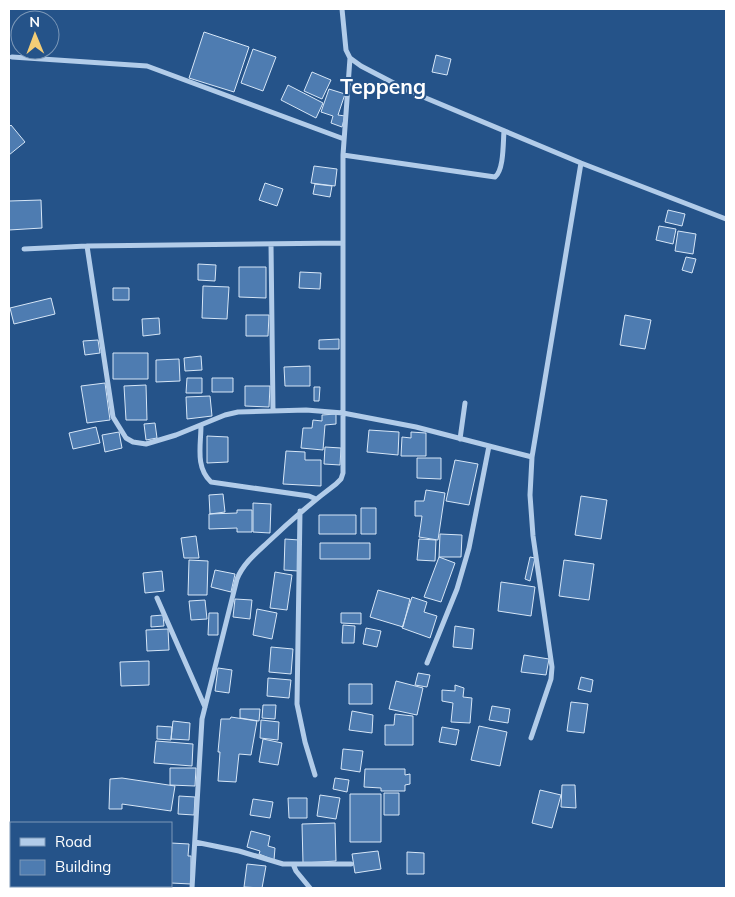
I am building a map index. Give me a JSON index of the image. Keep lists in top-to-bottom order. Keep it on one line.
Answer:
{"districts":["Teppeng"],"legend":["Road","Building"],"north":"top"}
